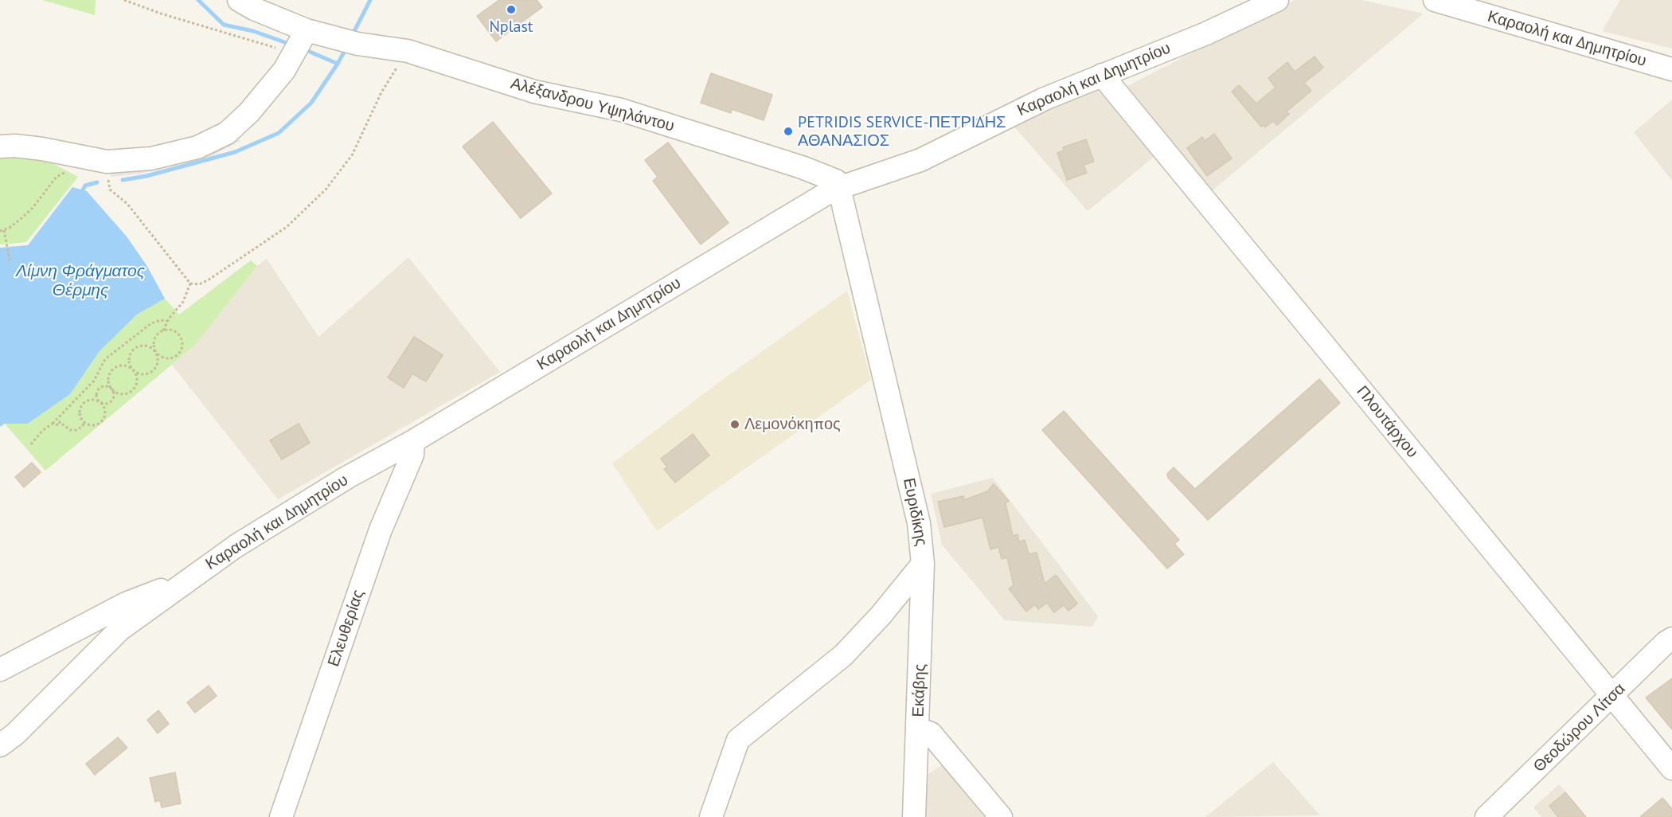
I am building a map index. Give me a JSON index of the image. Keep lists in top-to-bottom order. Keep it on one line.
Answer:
{"streets":{"street":["Καραολή και Δημητρίου","Αλέξανδρου Υψηλάντου","Πλουτάρχου","Ευριδίκης","Ελευθερίας","Εκάβης","Θεοδώρου Λίτσα"]},"crossings":[["Καραολή και Δημητρίου","Αλέξανδρου Υψηλάντου"],["Καραολή και Δημητρίου","Πλουτάρχου"],["Καραολή και Δημητρίου","Ευριδίκης"],["Καραολή και Δημητρίου","Ελευθερίας"],["Αλέξανδρου Υψηλάντου","Ευριδίκης"],["Πλουτάρχου","Θεοδώρου Λίτσα"],["Ευριδίκης","Εκάβης"]],"water":["Λίμνη Φράγματος Θέρμης"],"places":["Nplast","PETRIDIS SERVICE-ΠΕΤΡΙΔΗΣ ΑΘΑΝΑΣΙΟΣ","Λεμονόκηπος"]}
